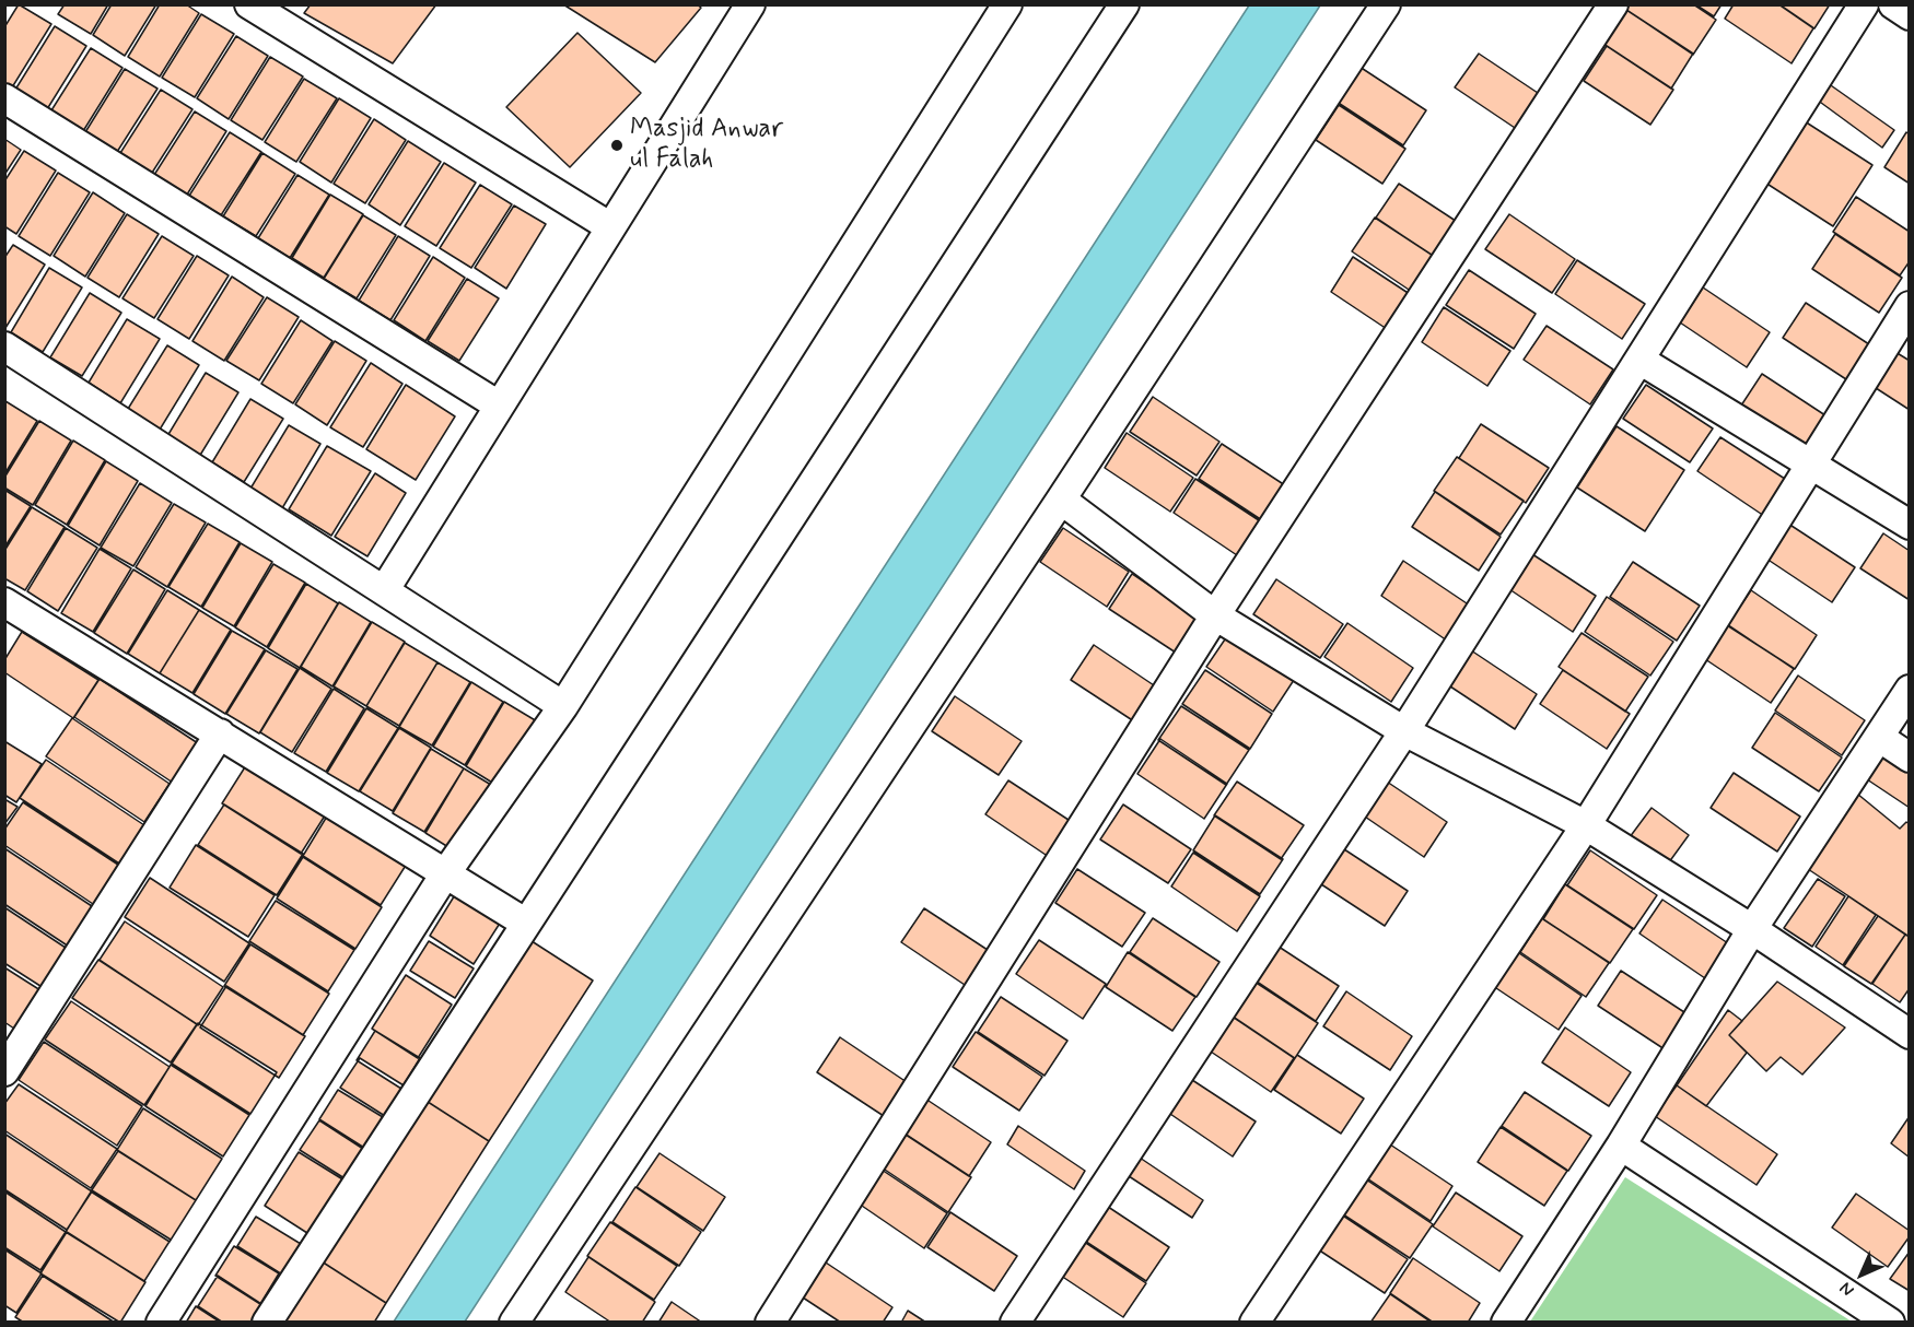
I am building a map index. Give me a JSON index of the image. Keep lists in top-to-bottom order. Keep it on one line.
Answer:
{"places":["Masjid Anwar ul Falah"],"north":"bottom left"}
